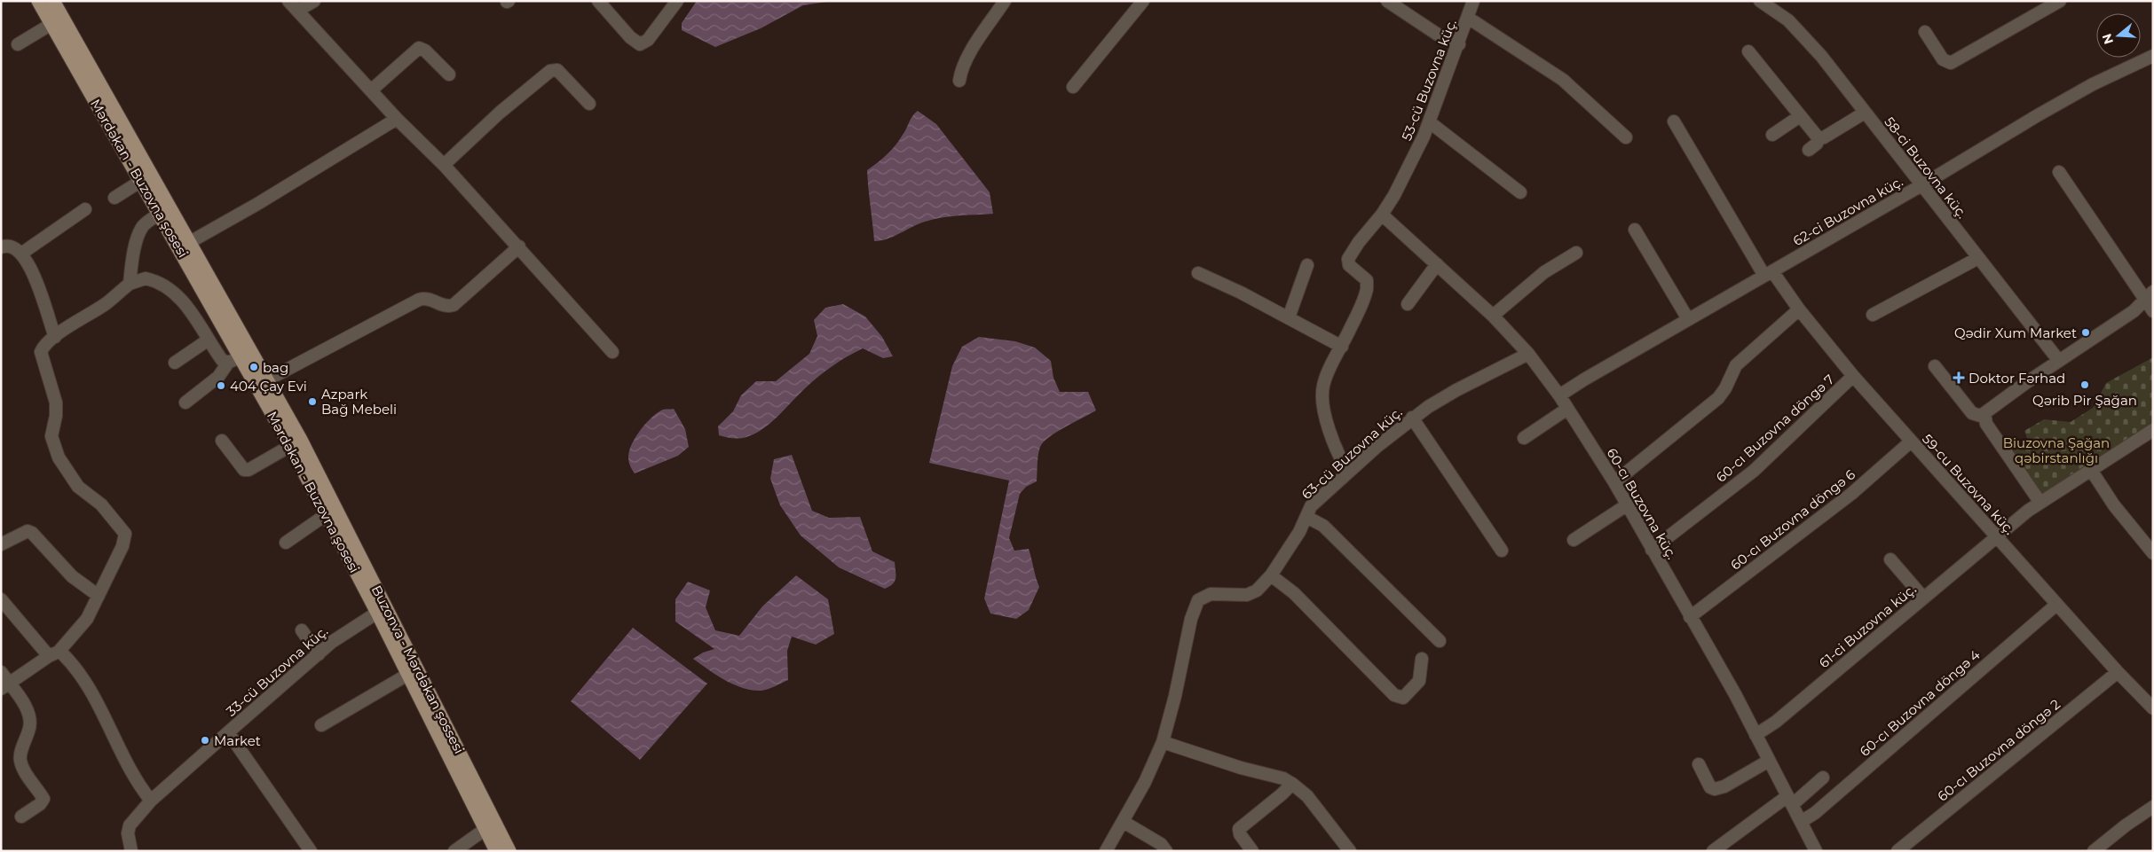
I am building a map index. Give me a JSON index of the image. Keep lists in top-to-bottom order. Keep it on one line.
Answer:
{"streets":{"main road":["Mərdəkan - Buzovna şosesi","Buzonva - Mərdəkan şossesi"],"street":["53-cü Buzovna küç.","58-ci Buzovna küç.","62-ci Buzovna küç.","60-cı Buzovna döngə 7","63-cü Buzovna küç.","59-cu Buzovna küç.","60-cı Buzovna küç.","60-cı Buzovna döngə 6","61-ci Buzovna küç.","33-cü Buzovna küç.","60-cı Buzovna döngə 4","60-cı Buzovna döngə 2"]},"crossings":[["53-cü Buzovna küç.","63-cü Buzovna küç."],["53-cü Buzovna küç.","60-cı Buzovna küç."],["58-ci Buzovna küç.","62-ci Buzovna küç."],["Mərdəkan - Buzovna şosesi","33-cü Buzovna küç."],["62-ci Buzovna küç.","59-cu Buzovna küç."],["62-ci Buzovna küç.","60-cı Buzovna küç."],["60-cı Buzovna döngə 7","59-cu Buzovna küç."],["60-cı Buzovna döngə 7","60-cı Buzovna küç."],["63-cü Buzovna küç.","60-cı Buzovna küç."],["59-cu Buzovna küç.","60-cı Buzovna döngə 6"],["59-cu Buzovna küç.","61-ci Buzovna küç."],["59-cu Buzovna küç.","60-cı Buzovna döngə 4"],["59-cu Buzovna küç.","60-cı Buzovna döngə 2"],["60-cı Buzovna küç.","60-cı Buzovna döngə 6"],["60-cı Buzovna küç.","61-ci Buzovna küç."],["60-cı Buzovna küç.","60-cı Buzovna döngə 4"]],"parks":["Biuzovna Şağan qəbirstanlığı"],"places":{"other":["Qədir Xum Market","bag","Qərib Pir Şağan","404 Çay Evi","Azpark Bağ Mebeli","Market"],"health":["Doktor Fərhad"]},"north":"left"}
